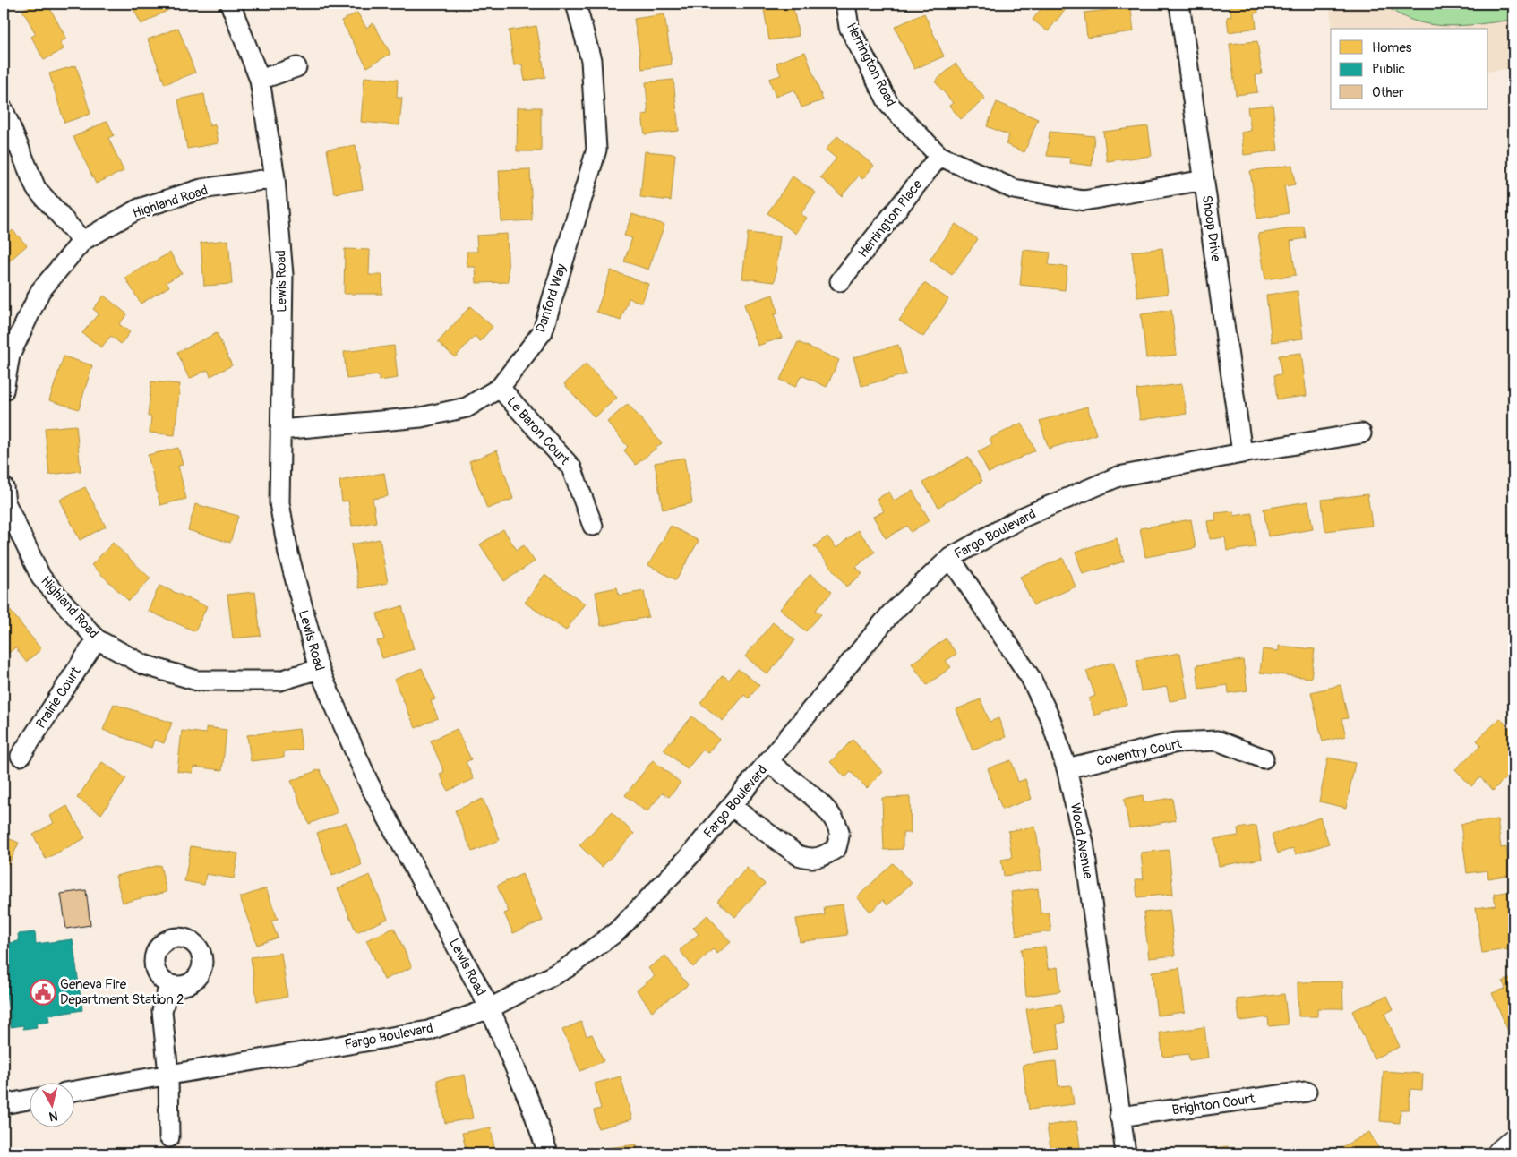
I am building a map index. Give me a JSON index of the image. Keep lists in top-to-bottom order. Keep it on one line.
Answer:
{"streets":{"street":["Herrington Road","Highland Road","Herrington Place","Shoop Drive","Lewis Road","Danford Way","Le Baron Court","Fargo Boulevard","Prairie Court","Coventry Court","Wood Avenue","Brighton Court"]},"crossings":[["Herrington Road","Herrington Place"],["Herrington Road","Shoop Drive"],["Highland Road","Lewis Road"],["Highland Road","Prairie Court"],["Shoop Drive","Fargo Boulevard"],["Lewis Road","Danford Way"],["Lewis Road","Fargo Boulevard"],["Danford Way","Le Baron Court"],["Fargo Boulevard","Wood Avenue"],["Coventry Court","Wood Avenue"],["Wood Avenue","Brighton Court"]],"places":{"public building":["Geneva Fire Department Station 2"]},"legend":["Homes","Public","Other"],"north":"bottom"}
